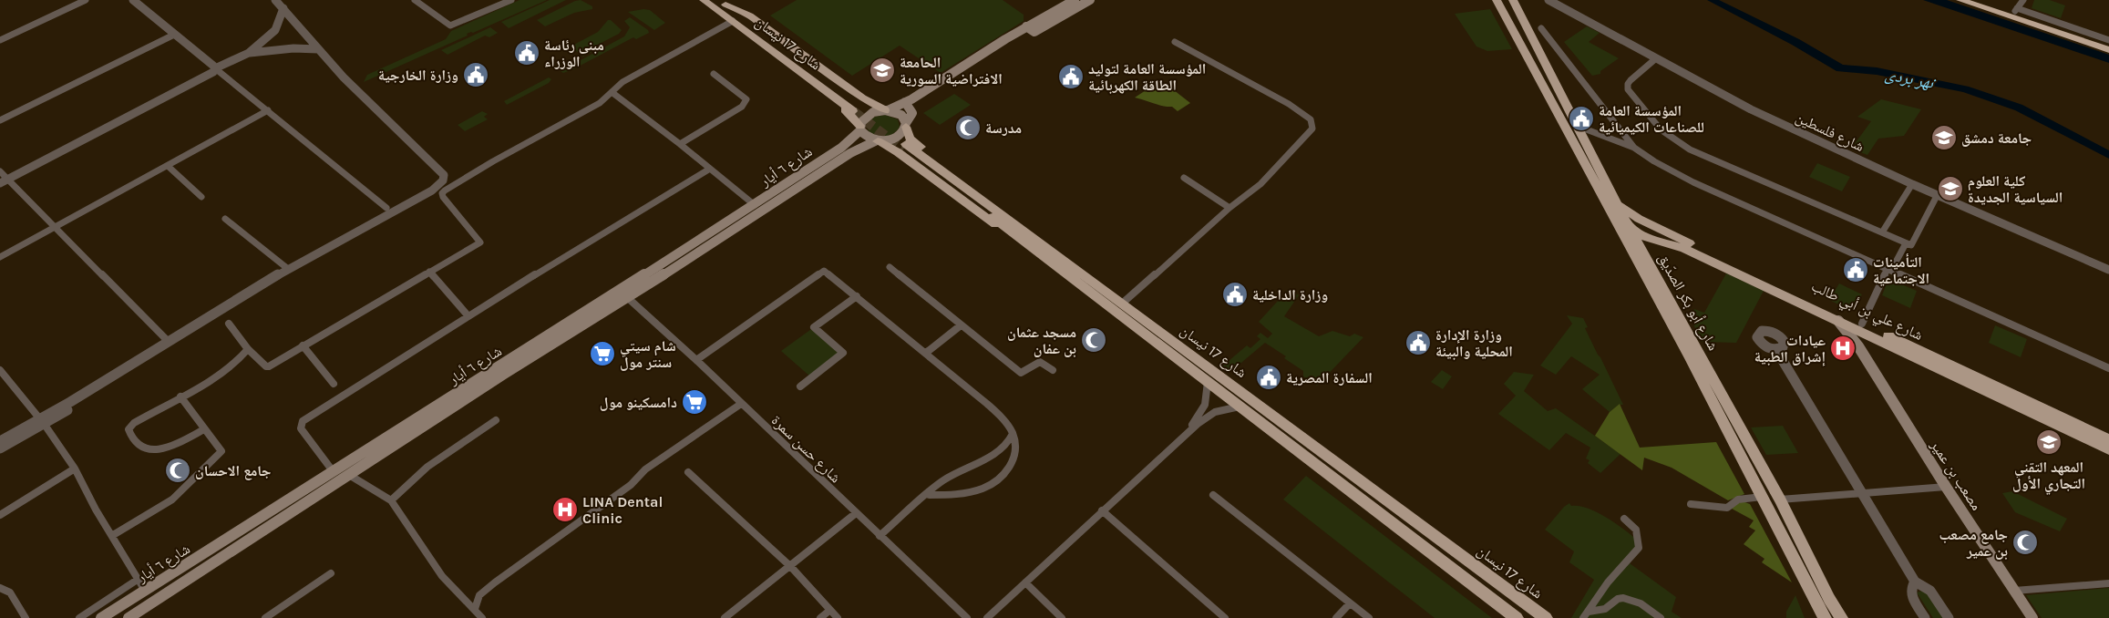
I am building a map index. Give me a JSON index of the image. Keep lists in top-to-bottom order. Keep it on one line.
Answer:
{"streets":{"main road":["شارع 17 نيسان","شارع ٦ أيار","شارع أبو بكر الصدّيق","شارع علي بن أبي طالب","مصعب بن عمير"],"street":["شارع فلسطين","شارع حسن سمرة"]},"crossings":[["شارع ٦ أيار","شارع حسن سمرة"],["شارع أبو بكر الصدّيق","شارع علي بن أبي طالب"],["شارع علي بن أبي طالب","مصعب بن عمير"]],"water":["نهر بردى"],"places":{"public building":["مبنى رئاسة الوزراء","وزارة الخارجية","المؤسسة العامة لتوليد الطاقة الكهربائية","المؤسسة العامة للصناعات الكيميائية","التأمينات الاجتماعية","وزارة الداخلية","وزارة الإدارة المحلية والبيئة","السفارة المصرية"],"school or university":["الحامعة الافتراضية السورية","جامعة دمشق","كلية العلوم السياسية الجديدة","المعهد التقني التجاري الأول"],"mosque":["مدرسة","مسجد عثمان بن عفان","جامع الاحسان","جامع مصعب بن عمير"],"hospital":["عيادات إشراق الطبية","LINA Dental Clinic"],"supermarket":["شام سيتي سنتر مول","دامسكينو مول"]}}
